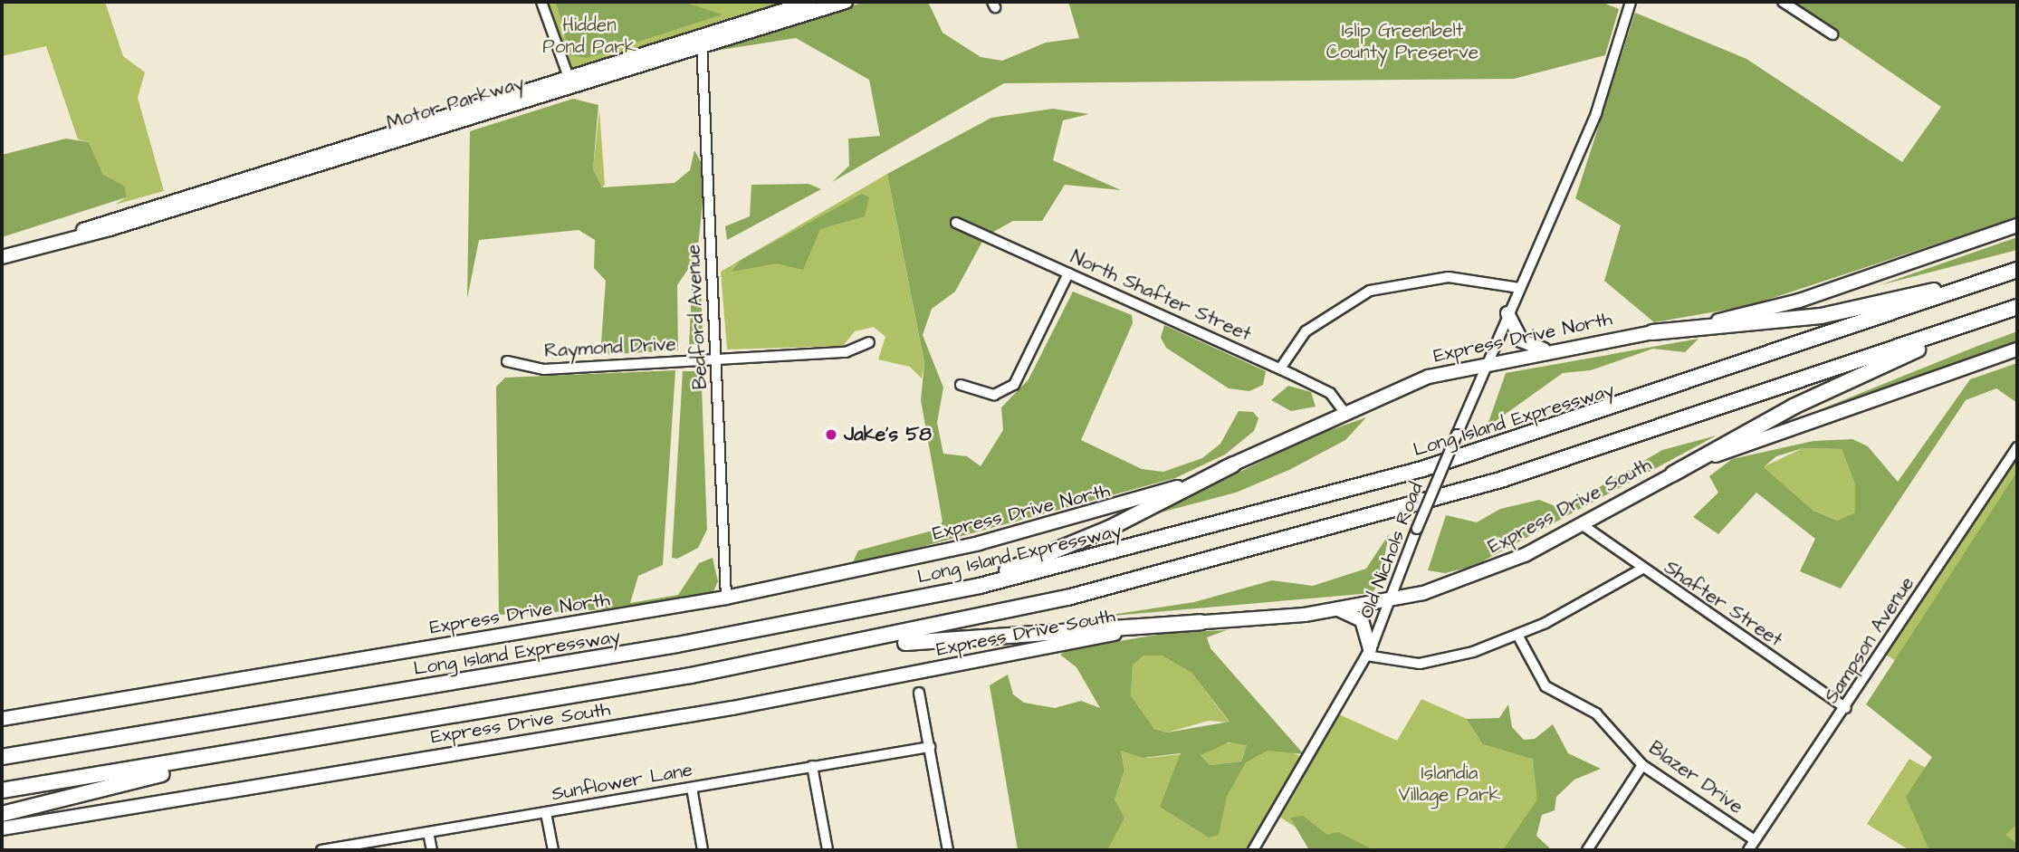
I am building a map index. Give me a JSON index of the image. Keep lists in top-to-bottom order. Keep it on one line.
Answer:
{"streets":{"highway":["Long Island Expressway"],"main road":["Motor Parkway","Express Drive North","Express Drive South"],"street":["North Shafter Street","Bedford Avenue","Raymond Drive","Old Nichols Road","Shafter Street","Sampson Avenue","Blazer Drive","Sunflower Lane"]},"crossings":[["Motor Parkway","Bedford Avenue"],["North Shafter Street","Express Drive North"],["Bedford Avenue","Express Drive North"],["Bedford Avenue","Raymond Drive"],["Express Drive North","Old Nichols Road"],["Express Drive South","Old Nichols Road"],["Express Drive South","Shafter Street"],["Shafter Street","Sampson Avenue"],["Sampson Avenue","Blazer Drive"]],"parks":["Hidden Pond Park","Islip Greenbelt County Preserve","Islandia Village Park"],"places":["Jake's 58"]}
